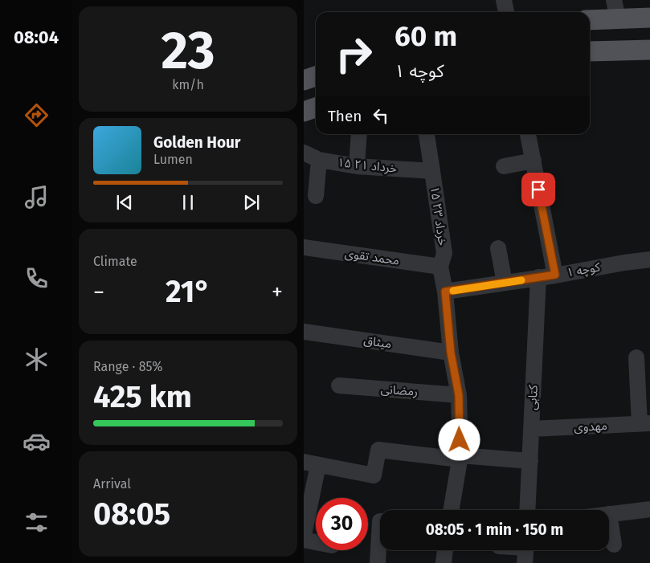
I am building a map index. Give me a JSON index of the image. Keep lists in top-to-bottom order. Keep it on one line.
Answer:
{"streets":{"street":["۱۵ خرداد ۲۱","۱۵ خرداد ۲۳","محمد تقوی","کوچه ۱","میثاق","رمضانی","کتابی","مهدوی"]},"crossings":[["۱۵ خرداد ۲۱","۱۵ خرداد ۲۳"],["۱۵ خرداد ۲۳","محمد تقوی"],["۱۵ خرداد ۲۳","کوچه ۱"],["۱۵ خرداد ۲۳","میثاق"],["۱۵ خرداد ۲۳","رمضانی"],["کوچه ۱","کتابی"],["کتابی","مهدوی"]],"page":{"tabs":"08:04","tile":[["23","km/h"],"Climate",["Range · 85%","425 km"],["Arrival","08:05"]],"turn":["60 m","کوچه ۱"],"then":"Then","song":["Golden Hour","Lumen"],"heat":["−","21°","+"],"limit":"30","trip":"08:05 · 1 min · 150 m"}}
